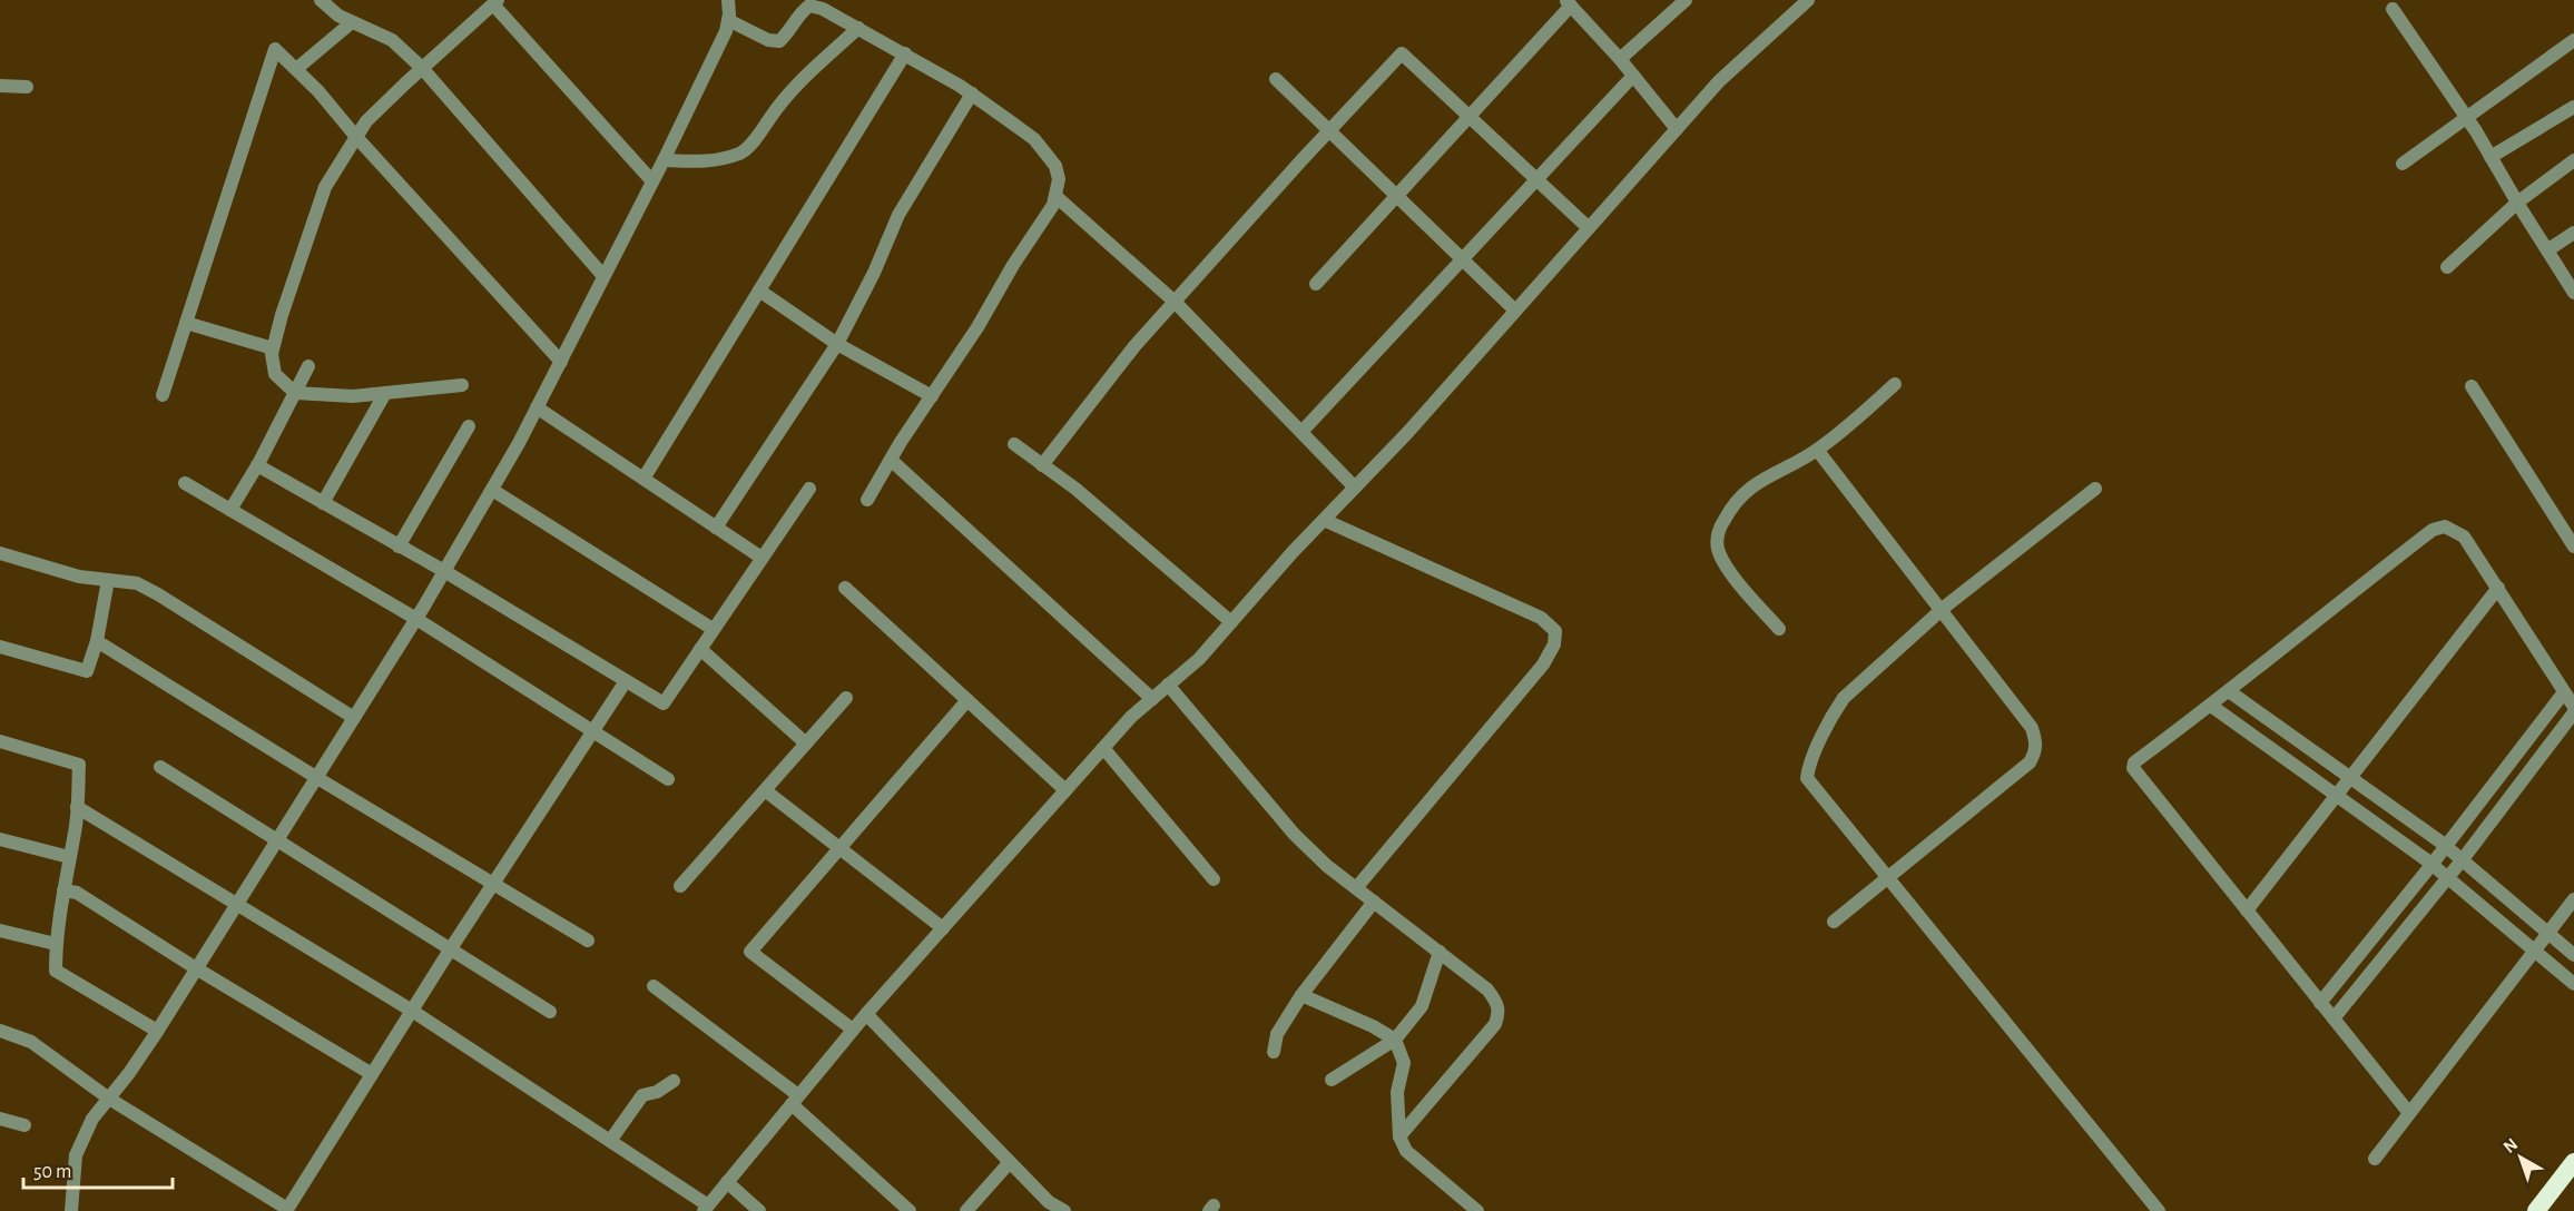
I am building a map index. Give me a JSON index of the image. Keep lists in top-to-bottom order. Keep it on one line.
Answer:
{"scale_bar":"50 m","north":"top left"}
